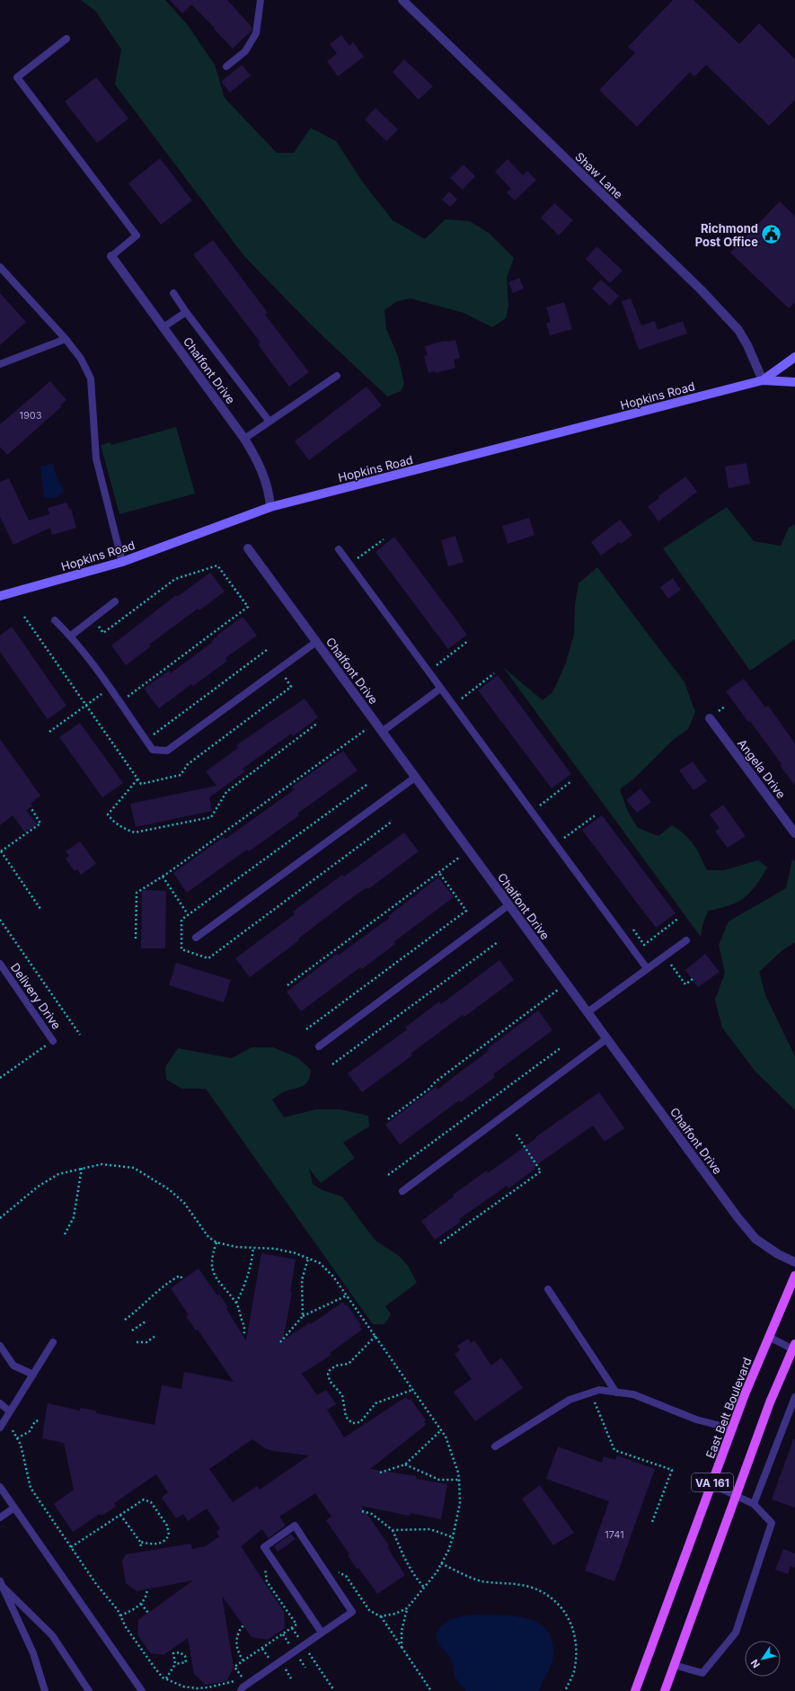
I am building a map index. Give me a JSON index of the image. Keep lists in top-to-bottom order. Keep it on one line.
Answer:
{"streets":{"main road":["Hopkins Road","East Belt Boulevard","VA 161"],"street":["Shaw Lane","Chalfont Drive","Angela Drive"],"lane":["Delivery Drive"]},"crossings":[["Shaw Lane","Hopkins Road"],["Chalfont Drive","Hopkins Road"]],"places":{"public building":["Richmond Post Office"]},"house_numbers":["1903","1741"],"north":"bottom left"}
